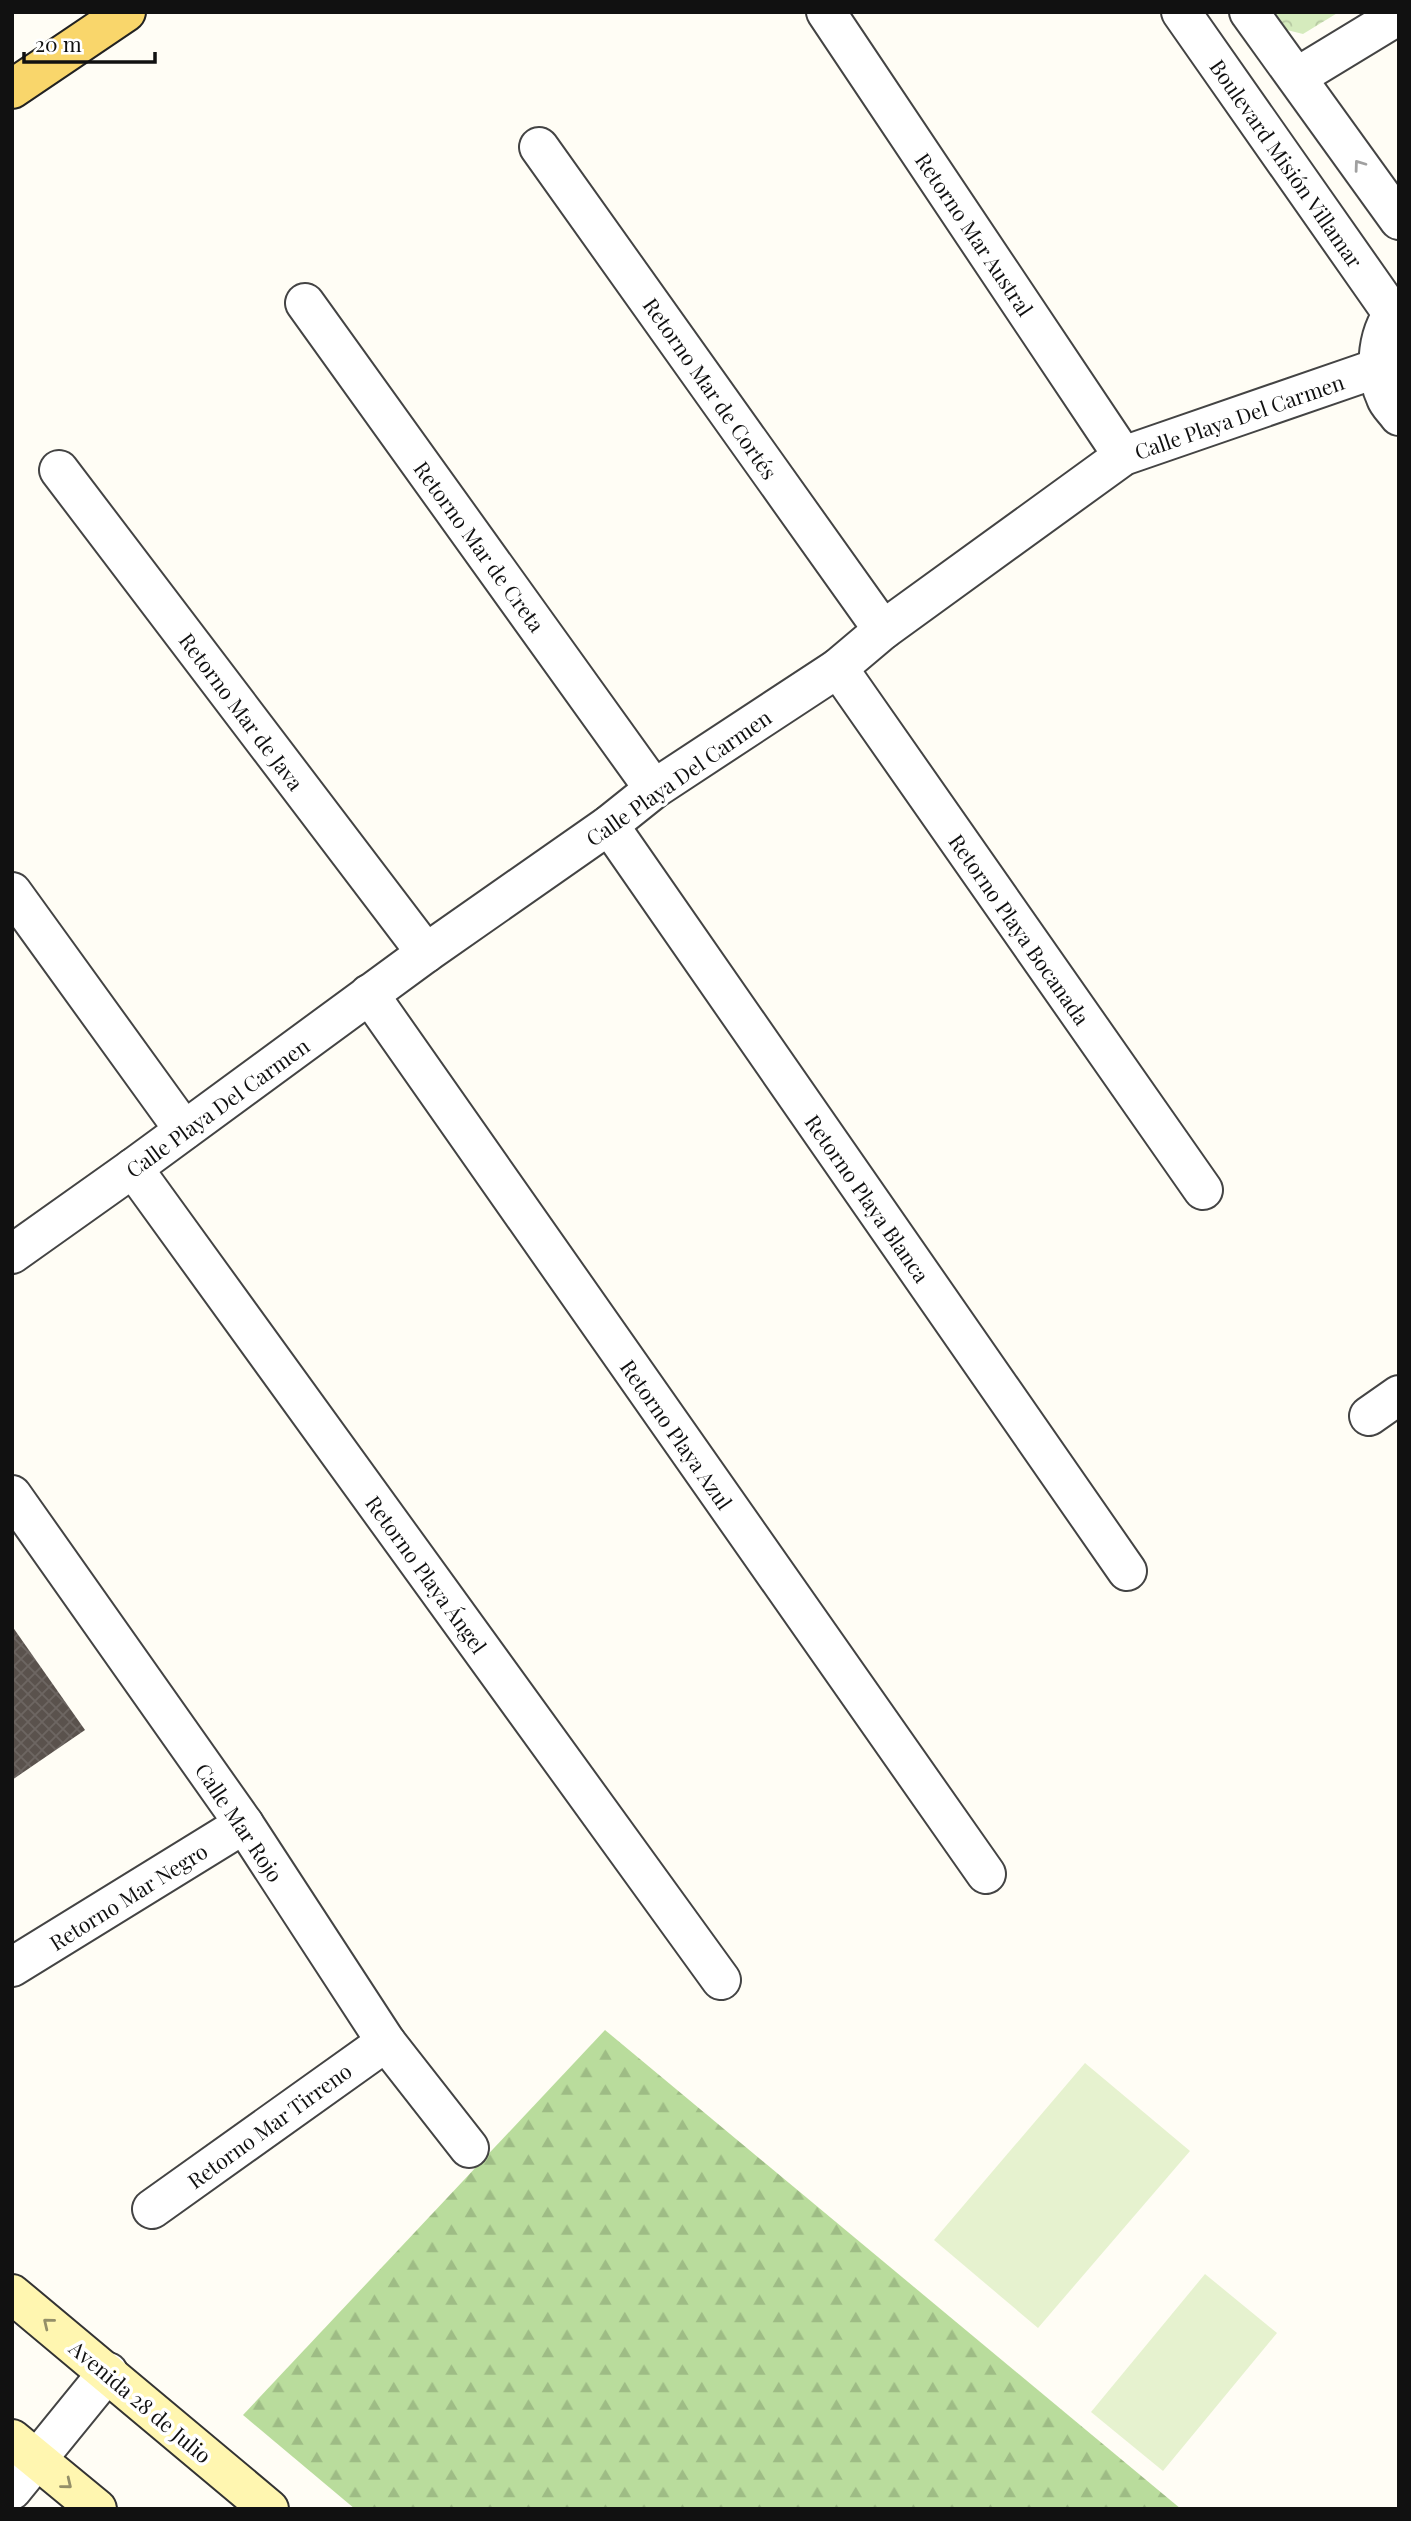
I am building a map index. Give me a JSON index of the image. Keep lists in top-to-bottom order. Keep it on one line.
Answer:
{"streets":{"main road":["Avenida 28 de Julio"],"street":["Boulevard Misión Villamar","Retorno Mar Austral","Retorno Mar de Cortés","Calle Playa Del Carmen","Retorno Mar de Creta","Retorno Mar de Java","Retorno Playa Bocanada","Retorno Playa Blanca","Retorno Playa Azul","Retorno Playa Ángel","Calle Mar Rojo","Retorno Mar Negro","Retorno Mar Tirreno"]},"crossings":[["Retorno Mar Austral","Calle Playa Del Carmen"],["Retorno Mar de Cortés","Calle Playa Del Carmen"],["Calle Playa Del Carmen","Retorno Mar de Creta"],["Calle Playa Del Carmen","Retorno Mar de Java"],["Calle Playa Del Carmen","Retorno Playa Bocanada"],["Calle Playa Del Carmen","Retorno Playa Blanca"],["Calle Playa Del Carmen","Retorno Playa Azul"],["Calle Playa Del Carmen","Retorno Playa Ángel"],["Calle Mar Rojo","Retorno Mar Negro"],["Calle Mar Rojo","Retorno Mar Tirreno"]],"one_way":["Avenida 28 de Julio"],"scale_bar":"20 m"}
